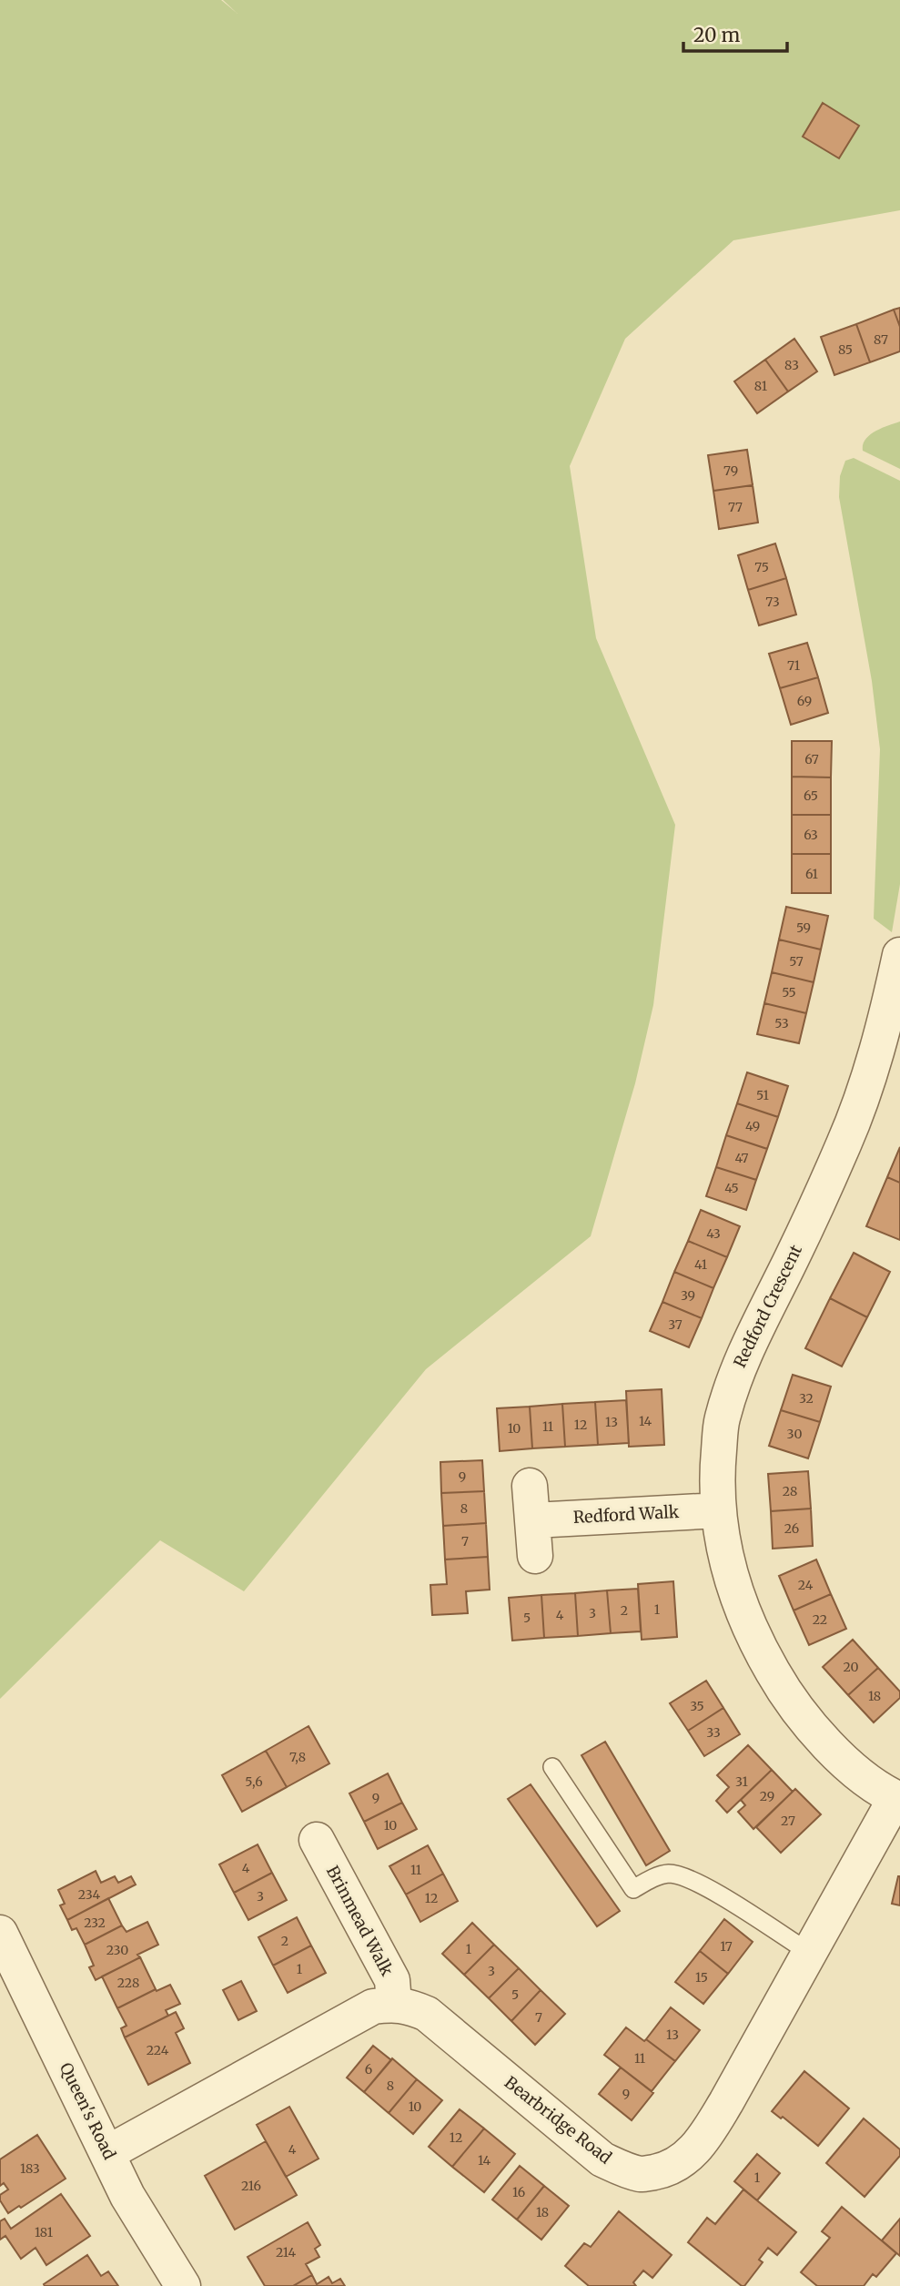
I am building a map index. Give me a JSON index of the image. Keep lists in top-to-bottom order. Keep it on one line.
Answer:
{"streets":{"street":["Redford Crescent","Redford Walk","Brinmead Walk","Queen's Road","Bearbridge Road"]},"crossings":[["Redford Crescent","Redford Walk"],["Redford Crescent","Bearbridge Road"],["Brinmead Walk","Bearbridge Road"]],"house_numbers":["87","85","83","81","79","77","75","73","71","69","67","65","63","61","59","57","55","53","51","49","47","45","43","41","39","37","32","14","13","12","11","10","30","9","28","8","26","7","24","1","2","3","4","5","22","20","18","35","33","7,8","5,6","31","29","9","27","10","4","11","234","3","12","232","2","17","1","230","1","3","15","228","5","7","13","224","11","6","8","9","10","12","4","14","183","1","216","16","18","181","214"],"scale_bar":"20 m"}
